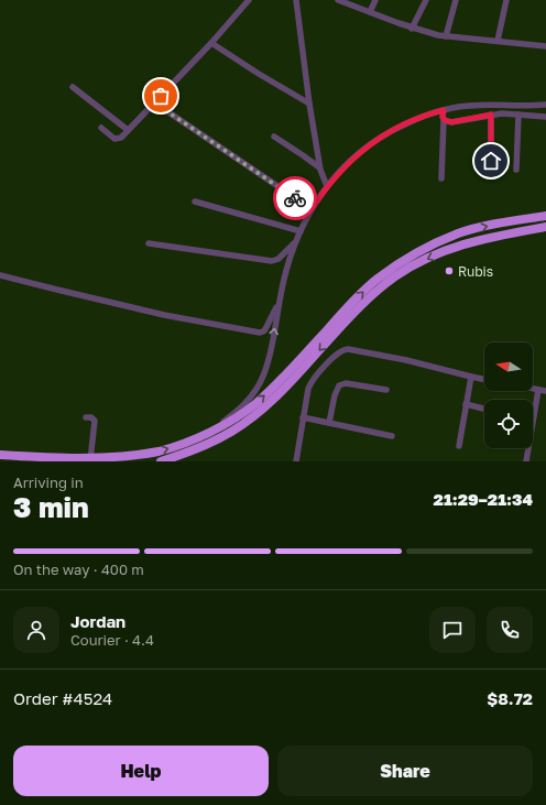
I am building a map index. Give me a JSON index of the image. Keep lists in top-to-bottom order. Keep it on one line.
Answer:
{"places":["Rubis"],"north":"left","page":{"heading":["3 min","Arriving in","21:29–21:34"],"panel":["Jordan","Courier · 4.4","Order #4524","$8.72"],"bar":"On the way · 400 m","buttons":["Help","Share"]}}
